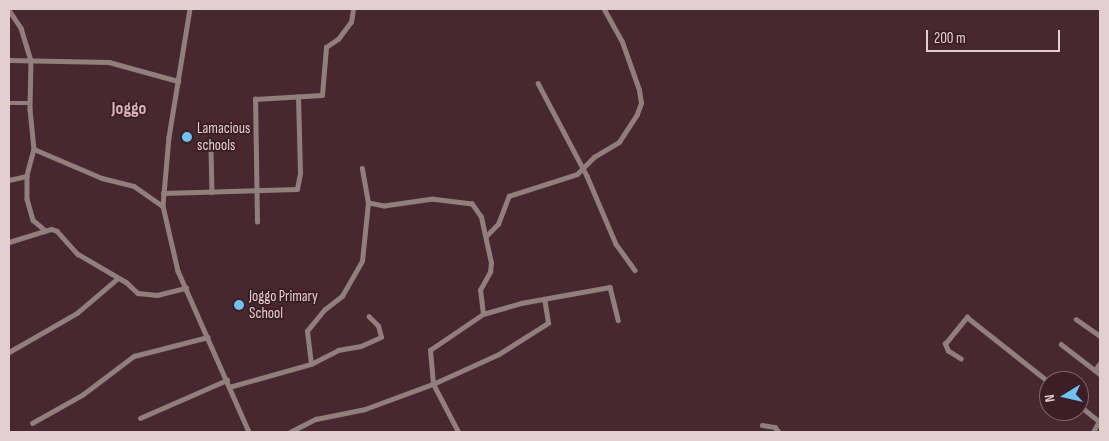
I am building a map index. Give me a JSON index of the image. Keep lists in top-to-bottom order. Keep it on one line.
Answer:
{"districts":["Joggo"],"places":["Lamacious schools","Joggo Primary School"],"scale_bar":"200 m","north":"left"}
